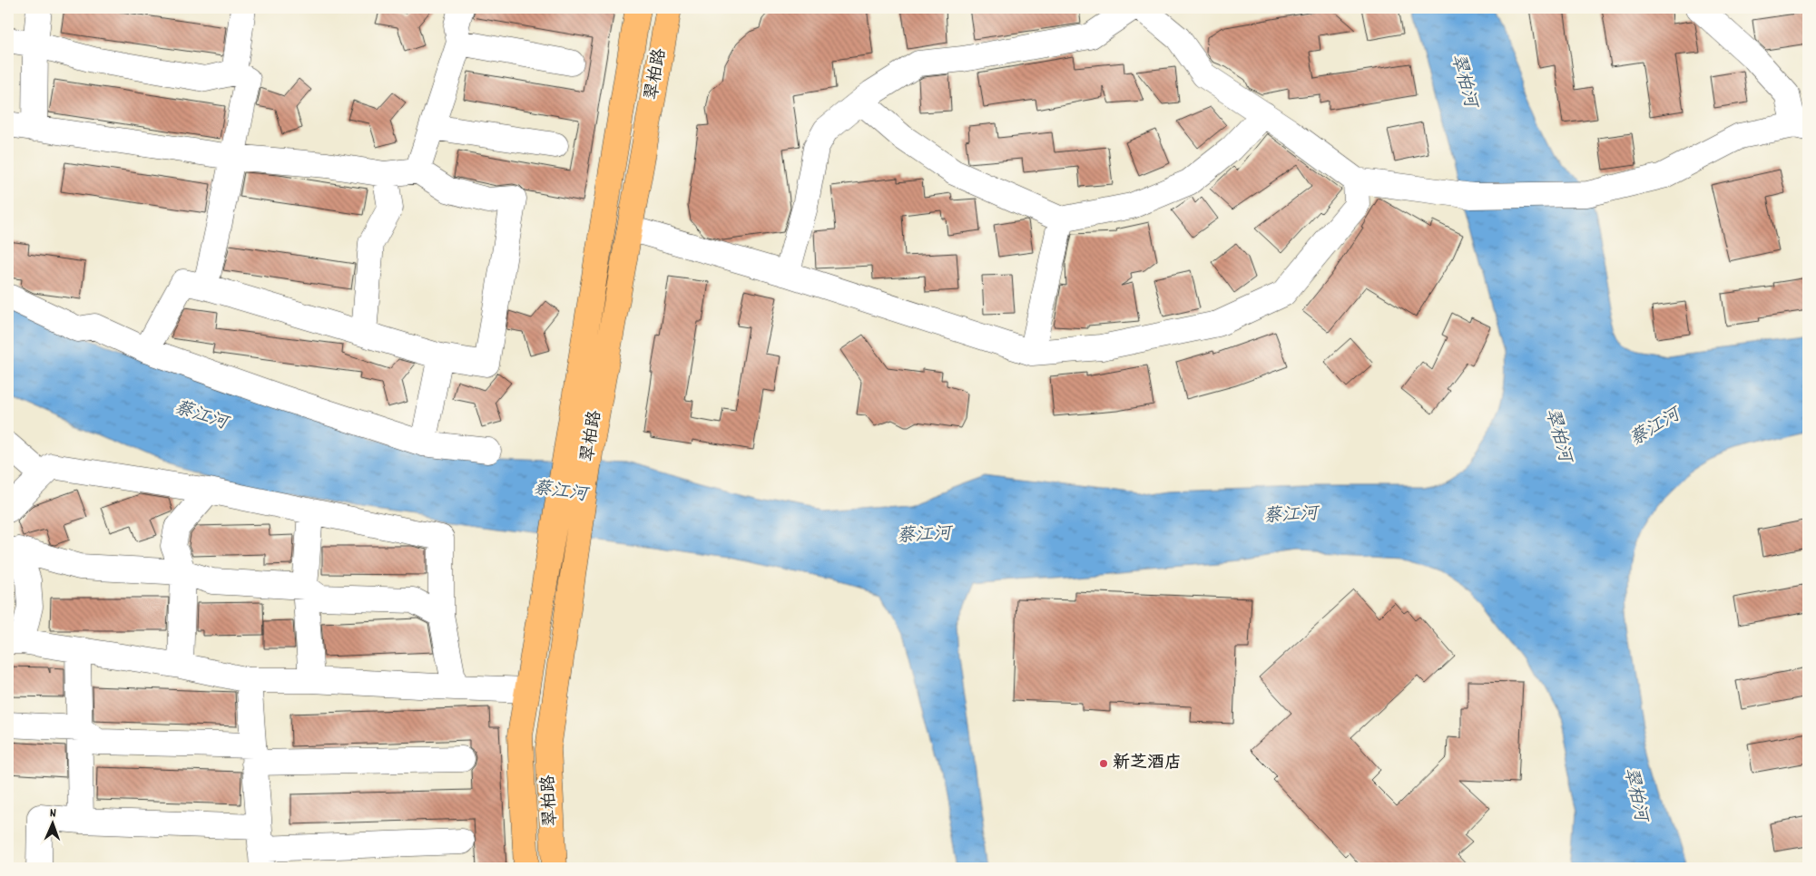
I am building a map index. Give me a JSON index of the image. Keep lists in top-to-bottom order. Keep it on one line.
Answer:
{"streets":{"main road":["翠柏路"]},"water":["翠柏河","蔡江河"],"places":["新芝酒店"],"north":"top"}
